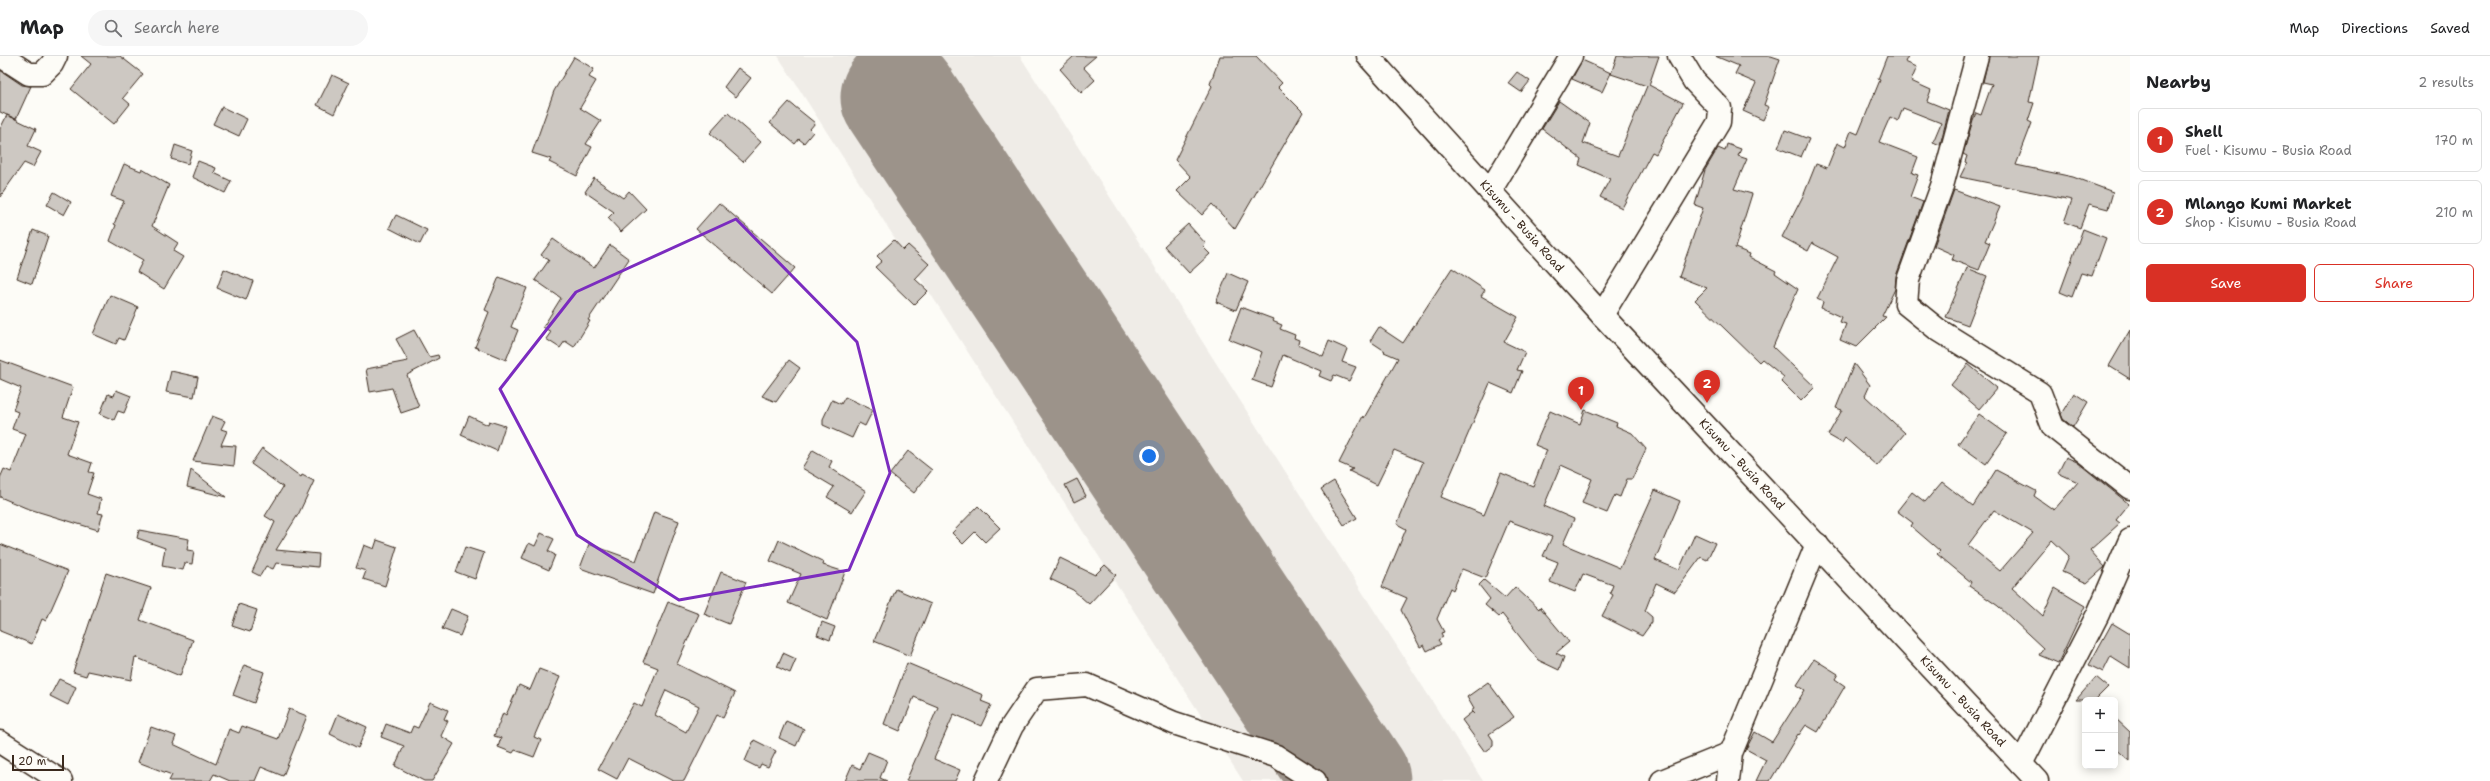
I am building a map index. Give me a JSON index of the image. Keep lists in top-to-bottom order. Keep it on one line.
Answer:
{"streets":{"main road":["Kisumu - Busia Road"]},"scale_bar":"20 m","page":{"header":"Map","search":"Search here","nav":["Map","Directions","Saved"],"heading":["Nearby","2 results"],"list":[{"mark":"1","name":"Shell","note":"Fuel · Kisumu - Busia Road","value":"170 m"},{"mark":"2","name":"Mlango Kumi Market","note":"Shop · Kisumu - Busia Road","value":"210 m"}],"buttons":["Save","Share"],"pins":["2","1"],"map_buttons":["+","−"],"scale":"20 m"}}
